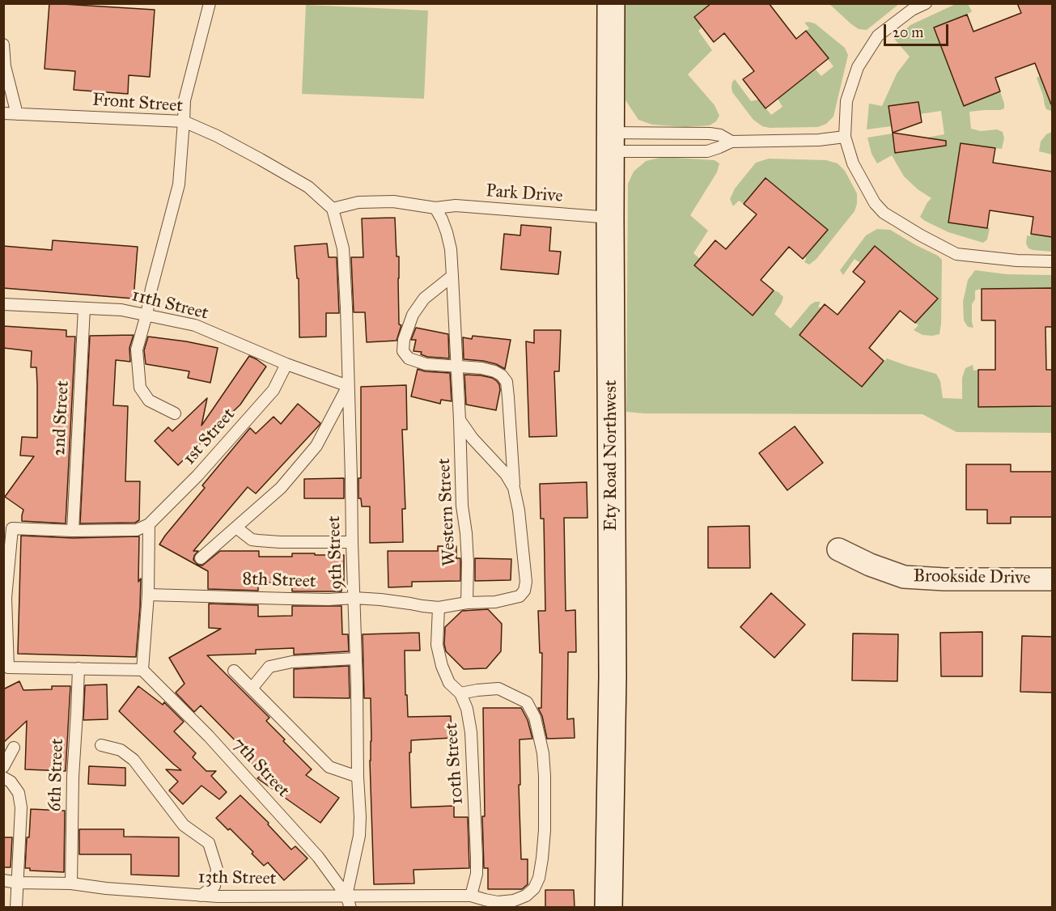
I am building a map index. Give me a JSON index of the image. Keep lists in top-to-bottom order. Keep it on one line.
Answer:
{"streets":{"street":["Ety Road Northwest","Brookside Drive"],"lane":["Front Street","Park Drive","11th Street","2nd Street","1st Street","Western Street","9th Street","8th Street","10th Street","7th Street","6th Street","13th Street"]},"crossings":[["Front Street","9th Street"],["Park Drive","Ety Road Northwest"],["Park Drive","Western Street"],["11th Street","2nd Street"],["11th Street","1st Street"],["11th Street","9th Street"],["Western Street","8th Street"],["Western Street","10th Street"],["9th Street","8th Street"],["9th Street","7th Street"],["9th Street","13th Street"],["8th Street","10th Street"],["10th Street","13th Street"],["7th Street","13th Street"],["6th Street","13th Street"]],"scale_bar":"20 m"}
